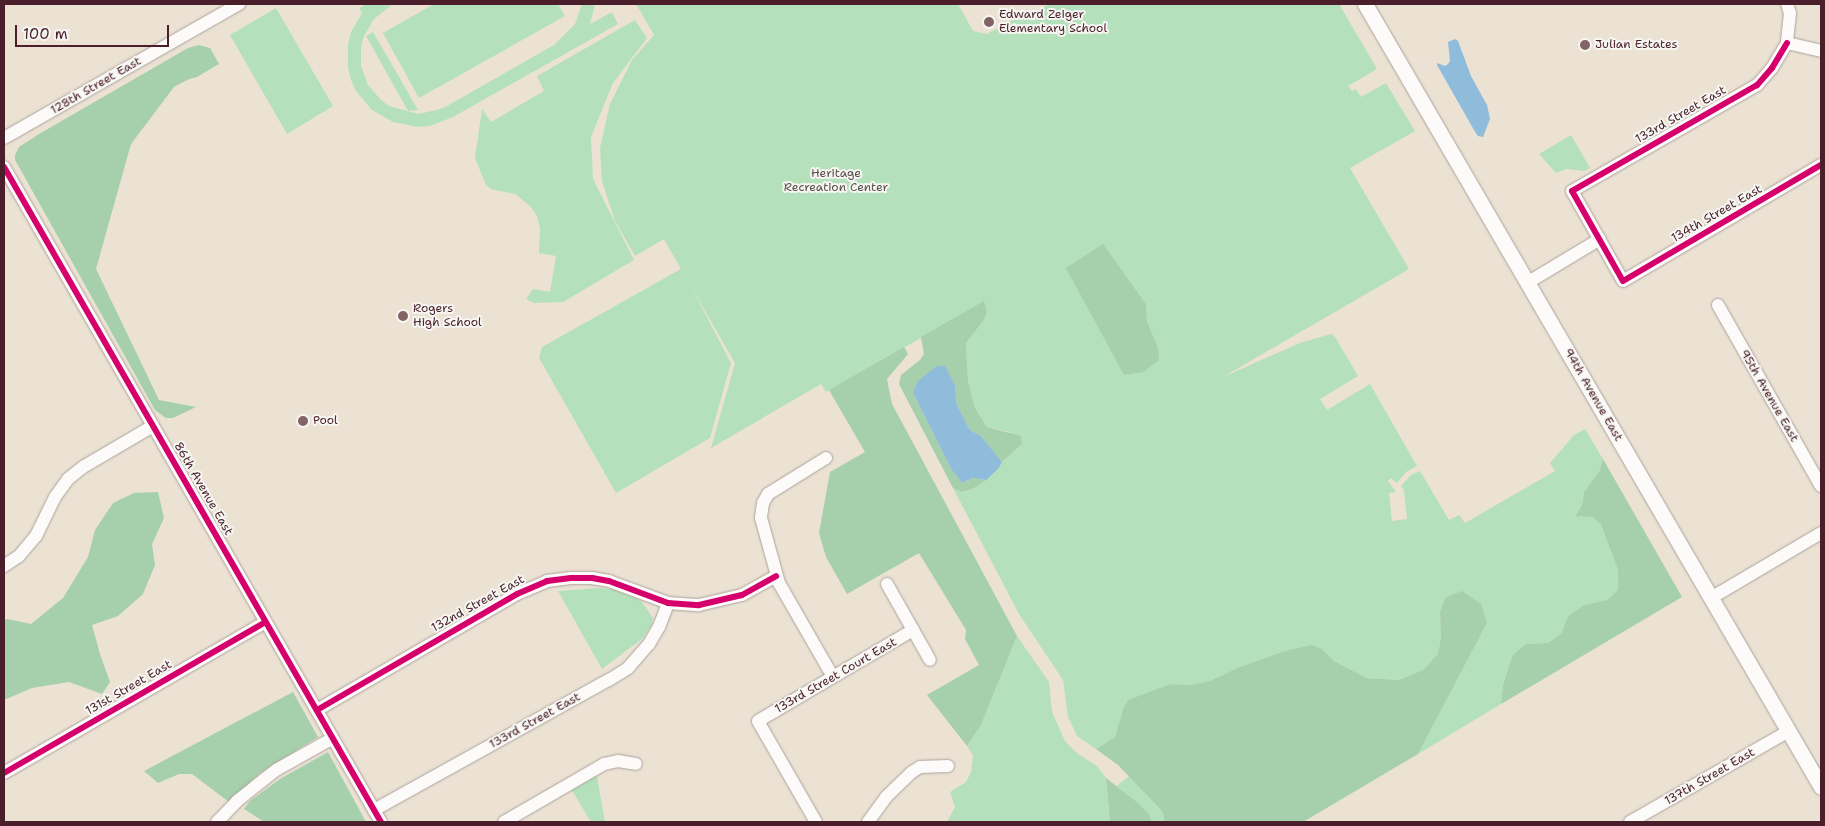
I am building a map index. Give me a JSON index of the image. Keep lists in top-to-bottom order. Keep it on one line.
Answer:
{"streets":{"main road":["94th Avenue East"],"street":["128th Street East","133rd Street East","134th Street East","95th Avenue East","86th Avenue East","132nd Street East","133rd Street Court East","131st Street East","137th Street East"]},"crossings":[["133rd Street East","134th Street East"],["133rd Street East","86th Avenue East"],["133rd Street East","132nd Street East"],["94th Avenue East","137th Street East"],["86th Avenue East","132nd Street East"],["86th Avenue East","131st Street East"]],"parks":["Heritage Recreation Center"],"places":["Edward Zeiger Elementary School","Julian Estates","Rogers High School","Pool"],"scale_bar":"100 m"}
